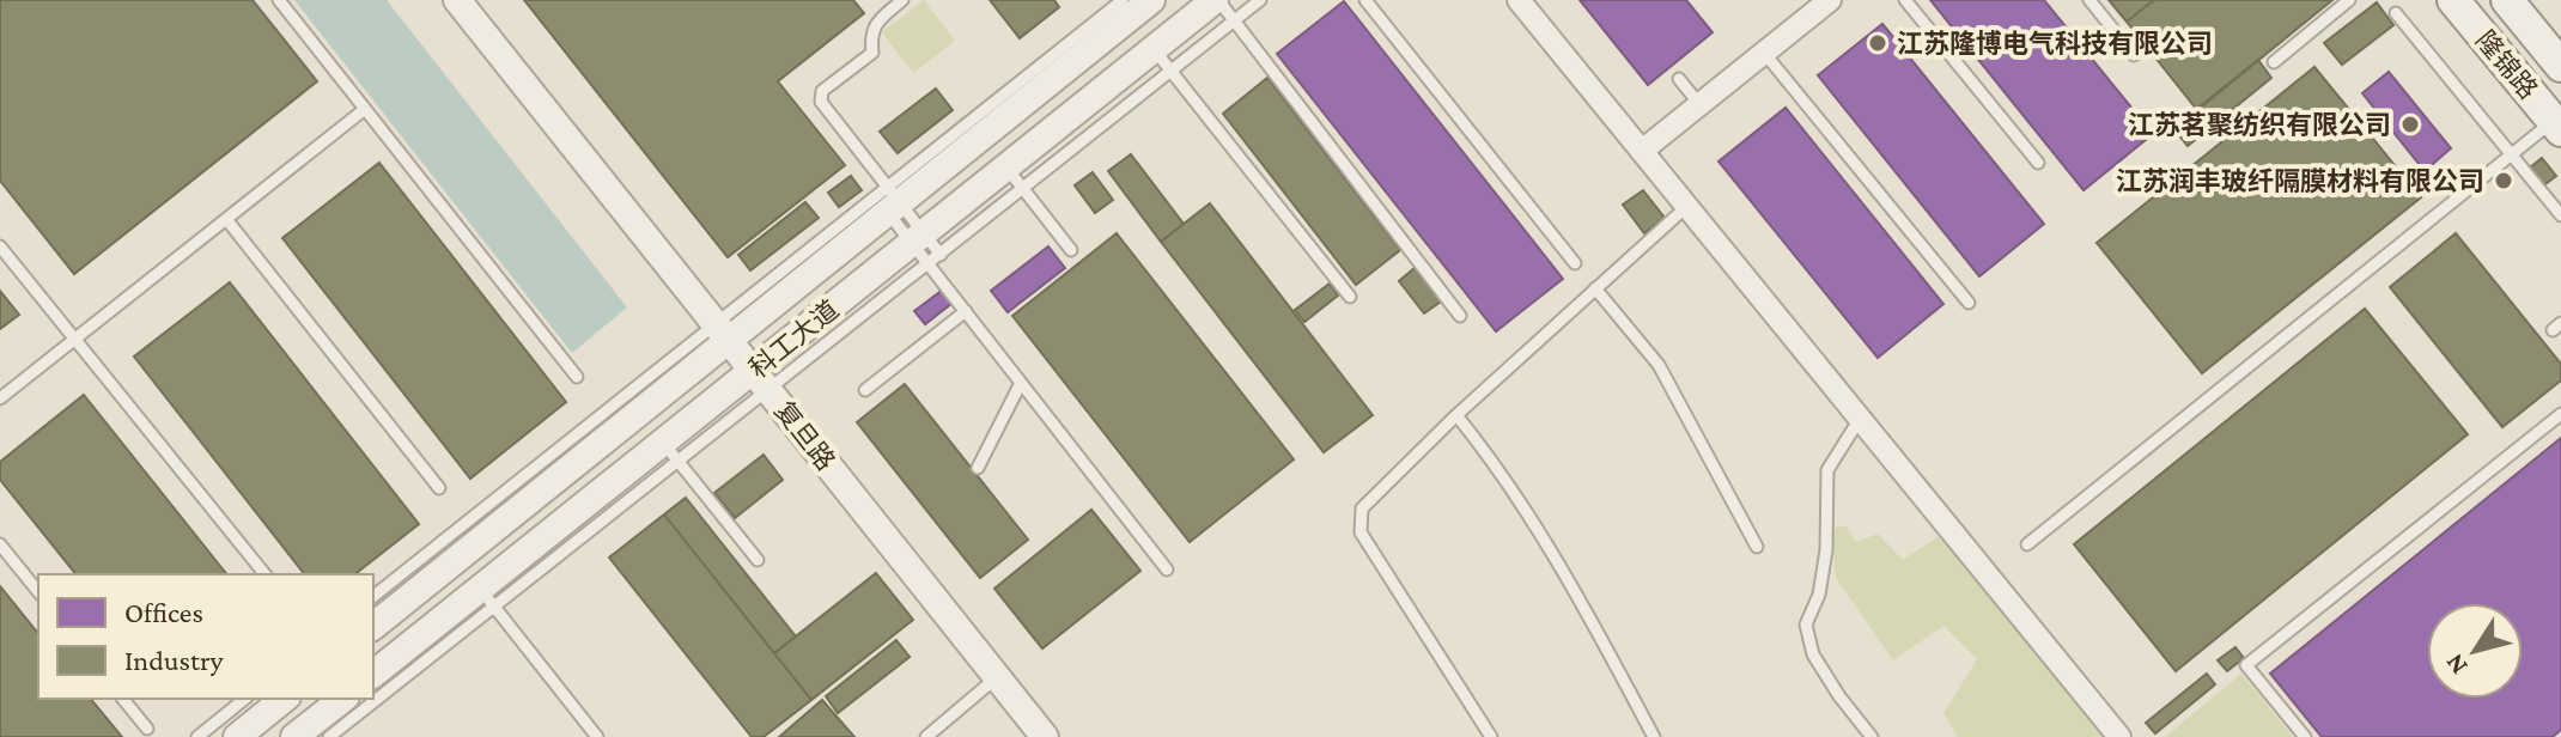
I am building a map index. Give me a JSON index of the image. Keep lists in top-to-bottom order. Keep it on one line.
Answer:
{"streets":{"main road":["隆锦路"],"street":["科工大道","复旦路"]},"crossings":[["科工大道","复旦路"]],"places":["江苏隆博电气科技有限公司","江苏茗聚纺织有限公司","江苏润丰玻纤隔膜材料有限公司"],"legend":["Offices","Industry"],"north":"bottom left"}
